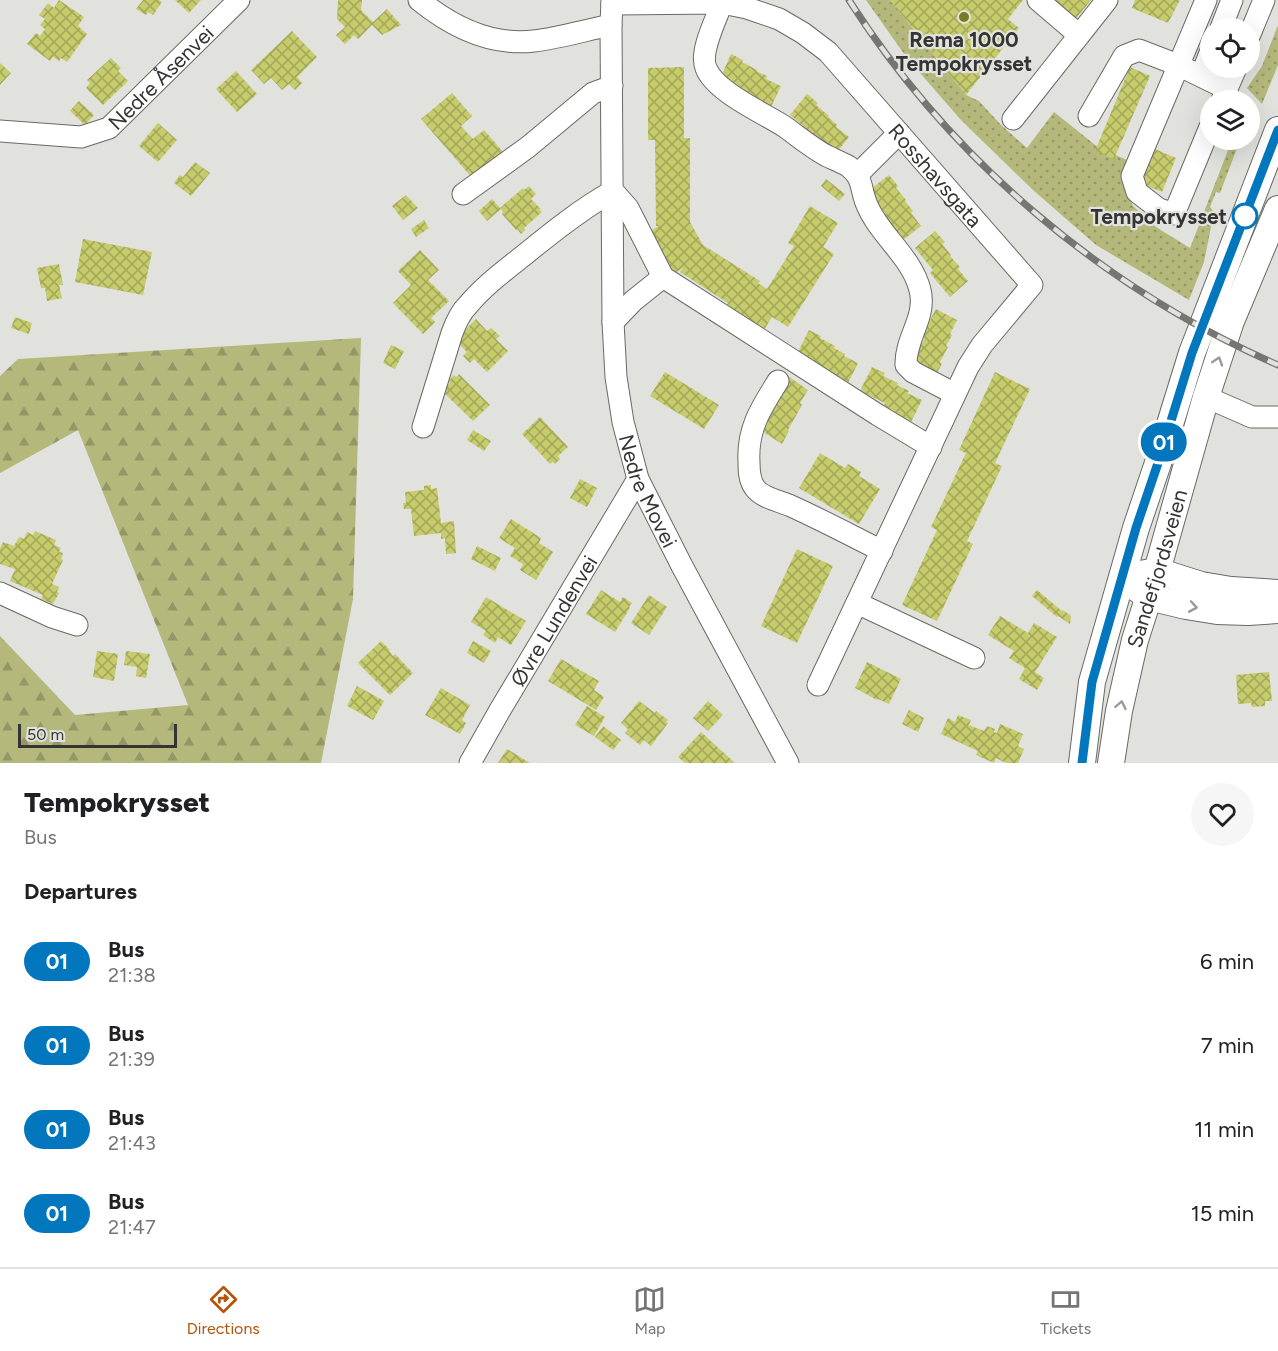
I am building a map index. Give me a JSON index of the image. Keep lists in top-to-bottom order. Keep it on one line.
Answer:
{"streets":{"main road":["Sandefjordsveien"],"street":["Nedre Åsenvei","Rosshavsgata","Nedre Movei","Øvre Lundenvei"]},"crossings":[["Rosshavsgata","Nedre Movei"],["Nedre Movei","Øvre Lundenvei"]],"places":["Rema 1000 Tempokrysset","Tempokrysset"],"lines":["bus line 01"],"scale_bar":"50 m","page":{"on_map":"01","scale":"50 m","heading":[["Tempokrysset","Bus"],"Departures"],"list":[{"mark":"01","name":"Bus","note":"21:38","value":"6 min"},{"mark":"01","name":"Bus","note":"21:39","value":"7 min"},{"mark":"01","name":"Bus","note":"21:43","value":"11 min"},{"mark":"01","name":"Bus","note":"21:47","value":"15 min"}],"tabs":["Directions","Map","Tickets"]}}
